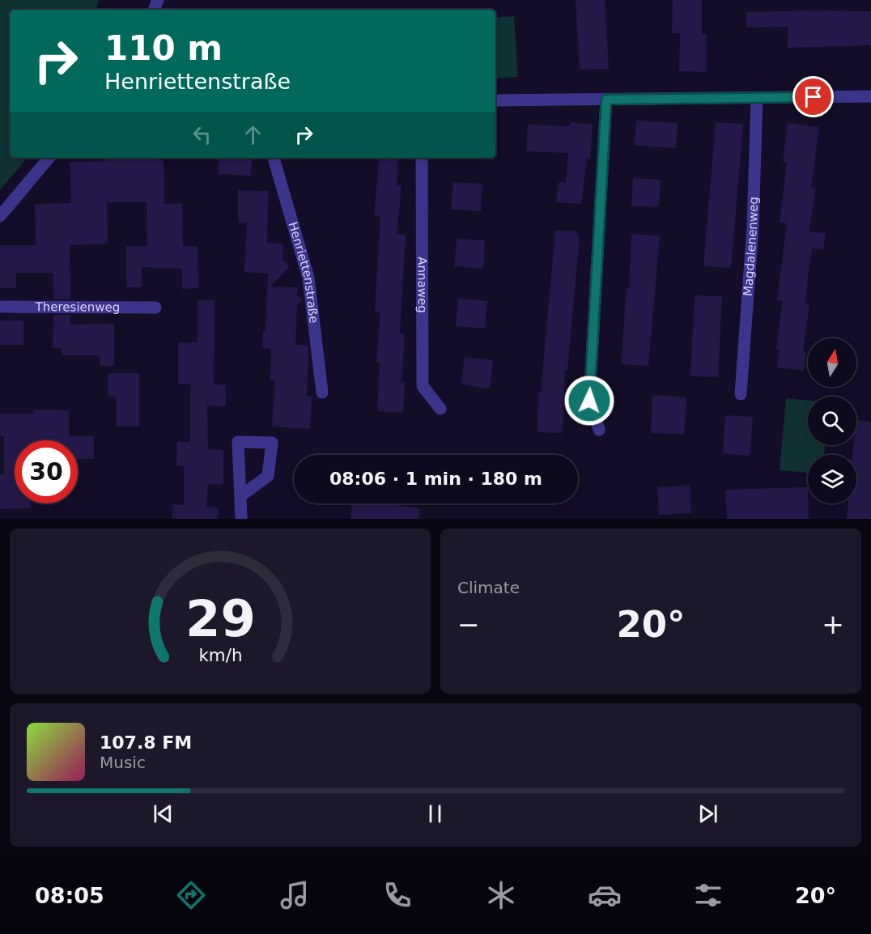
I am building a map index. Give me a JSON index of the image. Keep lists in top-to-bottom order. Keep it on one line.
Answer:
{"streets":{"street":["Magdalenenweg","Henriettenstraße","Annaweg","Theresienweg"]},"north":"top","page":{"turn":["110 m","Henriettenstraße"],"limit":"30","trip":"08:06 · 1 min · 180 m","tile":"Climate","heat":["−","20°","+"],"song":["107.8 FM","Music"],"tabs":["08:05","20°"],"gauge":["29","km/h"]}}
